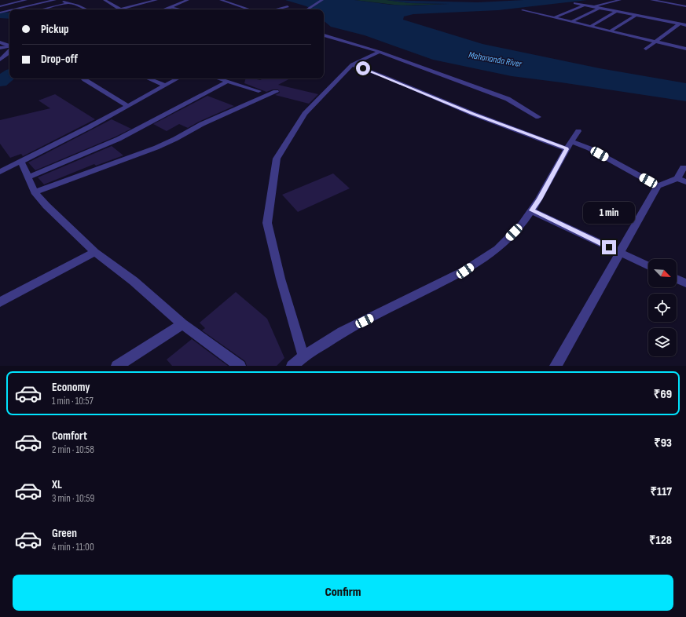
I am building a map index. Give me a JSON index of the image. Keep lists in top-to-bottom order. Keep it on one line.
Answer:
{"water":["Mahananda River"],"north":"bottom right","page":{"banner":["Pickup","Drop-off"],"bubble":"1 min","list":[{"name":"Economy","note":"1 min · 10:57","value":"₹69"},{"name":"Comfort","note":"2 min · 10:58","value":"₹93"},{"name":"XL","note":"3 min · 10:59","value":"₹117"},{"name":"Green","note":"4 min · 11:00","value":"₹128"}],"buttons":"Confirm"}}
